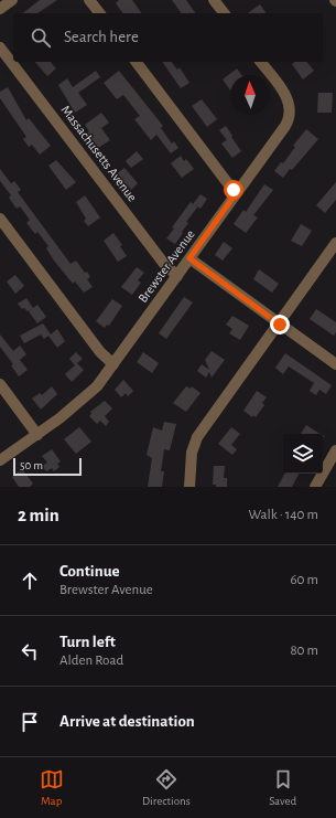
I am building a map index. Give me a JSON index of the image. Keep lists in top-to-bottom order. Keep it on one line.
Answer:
{"streets":{"street":["Massachusetts Avenue","Brewster Avenue"]},"crossings":[["Massachusetts Avenue","Brewster Avenue"]],"scale_bar":"50 m","north":"top","page":{"search":"Search here","scale":"50 m","heading":["2 min","Walk · 140 m"],"list":[["Continue","Brewster Avenue","60 m"],["Turn left","Alden Road","80 m"],"Arrive at destination"],"nav":["Map","Directions","Saved"]}}
